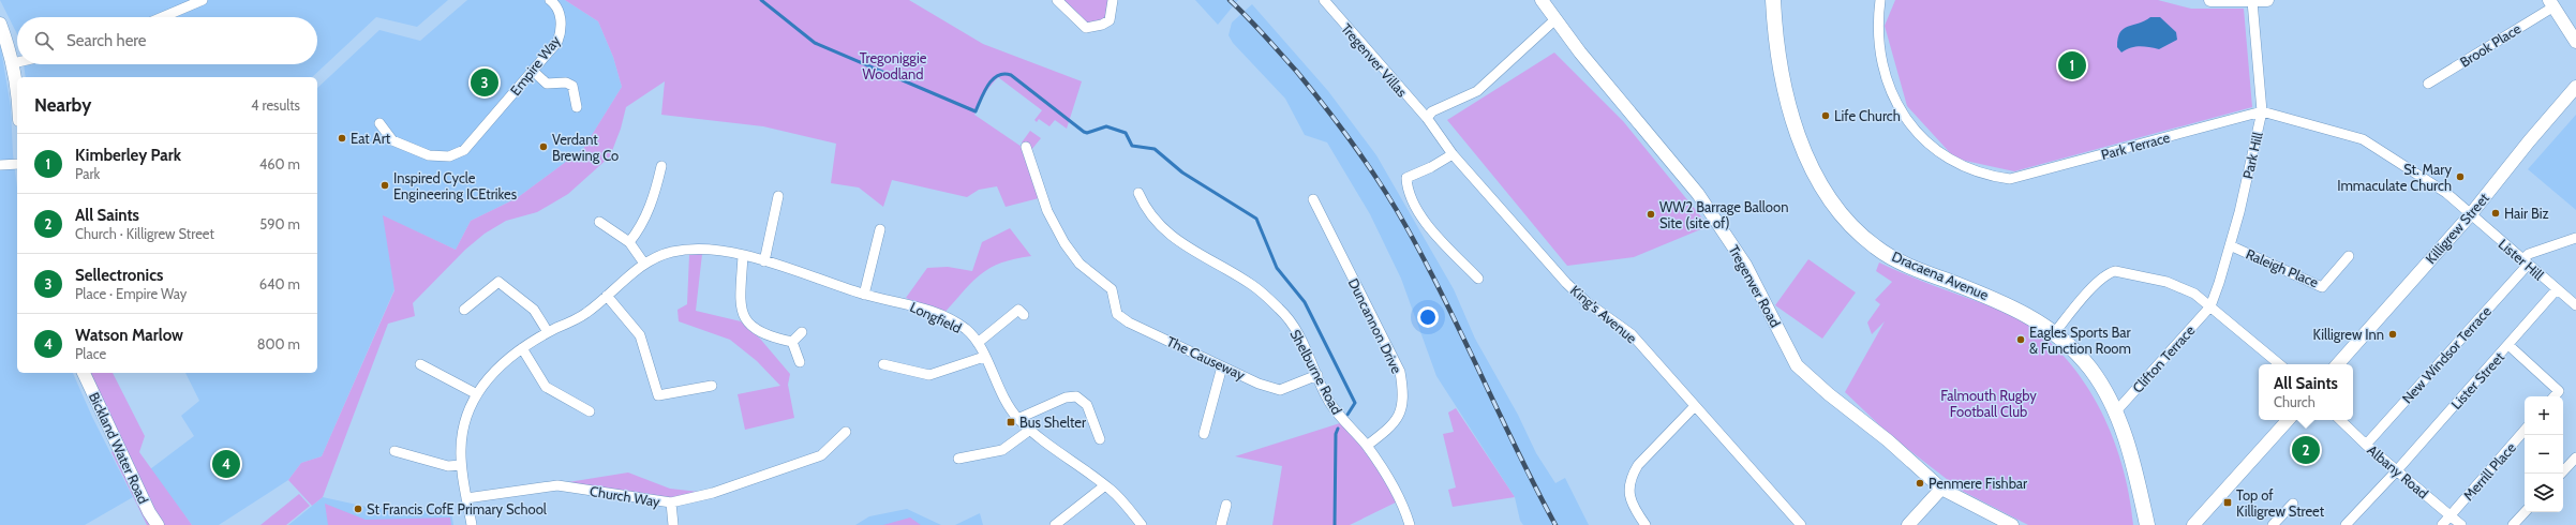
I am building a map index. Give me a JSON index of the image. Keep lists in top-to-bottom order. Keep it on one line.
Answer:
{"streets":{"main road":["Dracaena Avenue"],"street":["Brook Place","Tregenver Villas","Empire Way","Park Terrace","Park Hill","Killigrew Street","Lister Hill","Raleigh Place","Tregenver Road","King's Avenue","Longfield","Duncannon Drive","New Windsor Terrace","The Causeway","Clifton Terrace","Shelburne Road","Lister Street","Bickland Water Road","Albany Road","Merrill Place","Church Way"]},"crossings":[["Tregenver Villas","King's Avenue"],["Park Terrace","Park Hill"],["Park Terrace","Lister Hill"],["Park Hill","Lister Hill"],["Park Hill","Raleigh Place"],["Park Hill","Clifton Terrace"],["Killigrew Street","Lister Hill"],["Lister Hill","New Windsor Terrace"],["Lister Hill","Lister Street"],["Dracaena Avenue","Clifton Terrace"],["Longfield","Church Way"],["Duncannon Drive","Shelburne Road"],["New Windsor Terrace","Albany Road"],["The Causeway","Shelburne Road"],["Lister Street","Albany Road"],["Albany Road","Merrill Place"]],"parks":["Tregoniggie Woodland","Falmouth Rugby Football Club"],"places":{"other":["Life Church","Eat Art","Verdant Brewing Co","St. Mary Immaculate Church","Inspired Cycle Engineering ICEtrikes","Hair Biz","WW2 Barrage Balloon Site (site of)","Killigrew Inn","Eagles Sports Bar & Function Room","Penmere Fishbar","St Francis CofE Primary School"],"transit":["Bus Shelter","Top of Killigrew Street"]},"page":{"search":"Search here","pins":["1","3","2","4"],"heading":["Nearby","4 results"],"list":[{"mark":"1","name":"Kimberley Park","note":"Park","value":"460 m"},{"mark":"2","name":"All Saints","note":"Church · Killigrew Street","value":"590 m"},{"mark":"3","name":"Sellectronics","note":"Place · Empire Way","value":"640 m"},{"mark":"4","name":"Watson Marlow","note":"Place","value":"800 m"}],"popup":["All Saints","Church"],"map_buttons":["+","−"]}}
